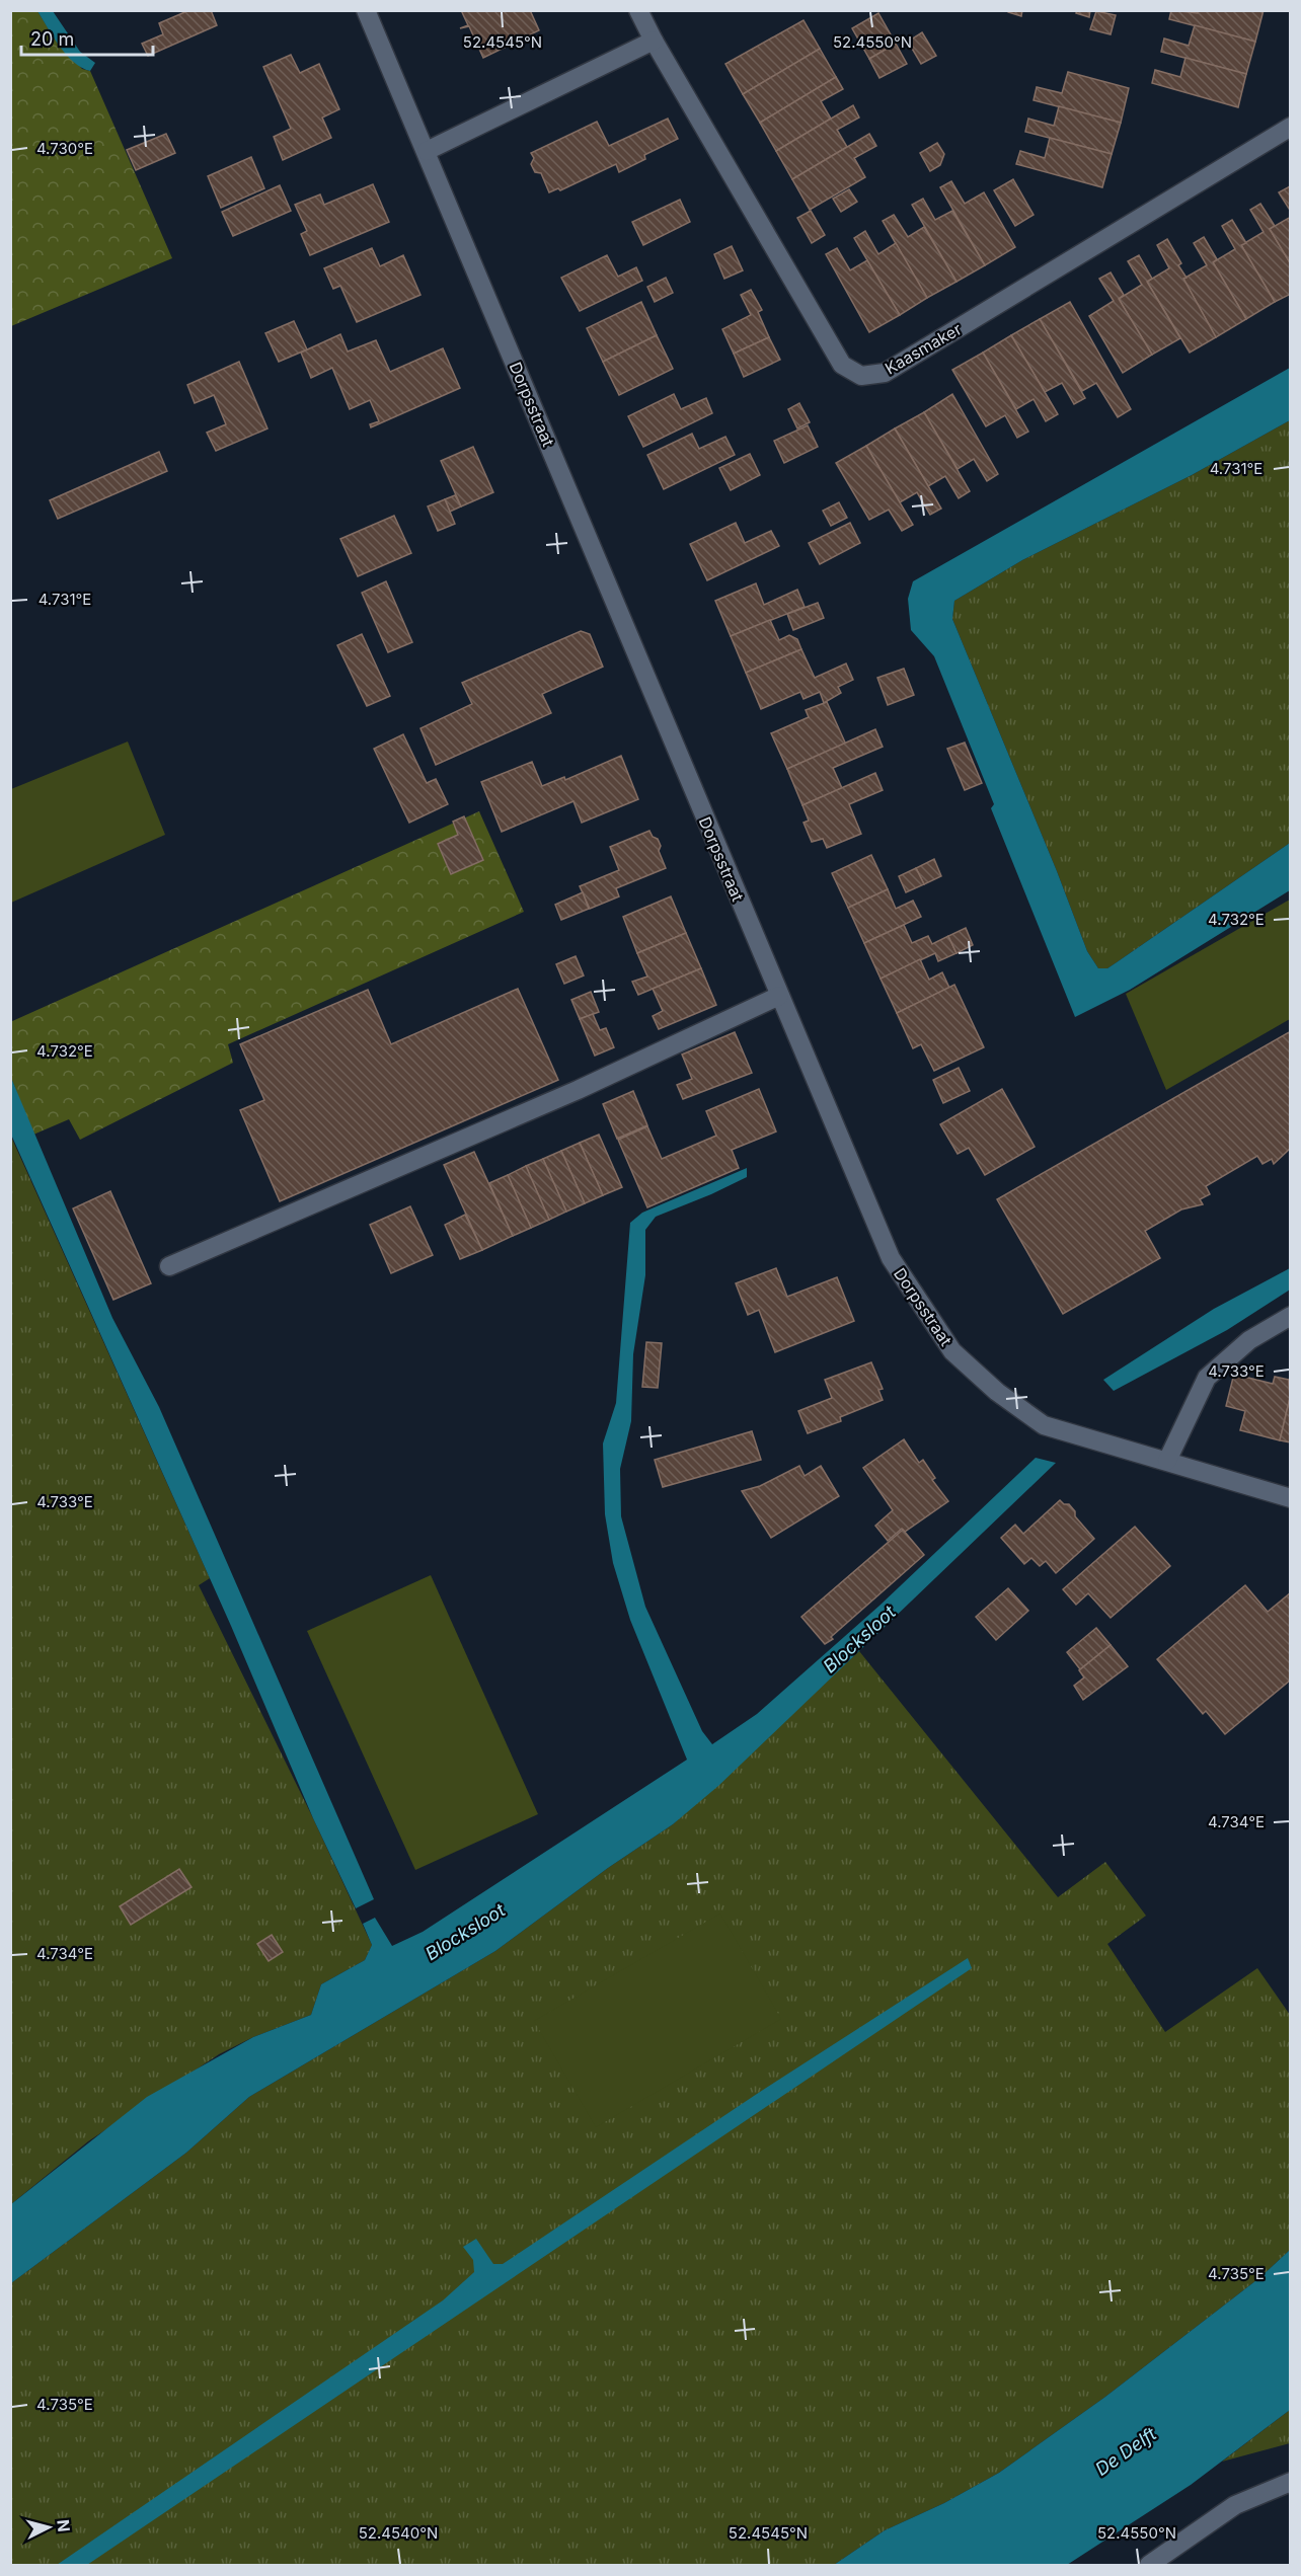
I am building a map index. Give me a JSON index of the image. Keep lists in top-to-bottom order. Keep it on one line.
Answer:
{"streets":{"street":["Kaasmaker","Dorpsstraat"]},"water":["Blocksloot","De Delft"],"scale_bar":"20 m","north":"right","coordinates":["52.4545°N","52.4550°N","4.730°E","4.731°E","4.732°E","4.733°E","4.734°E","4.735°E","52.4540°N"]}
